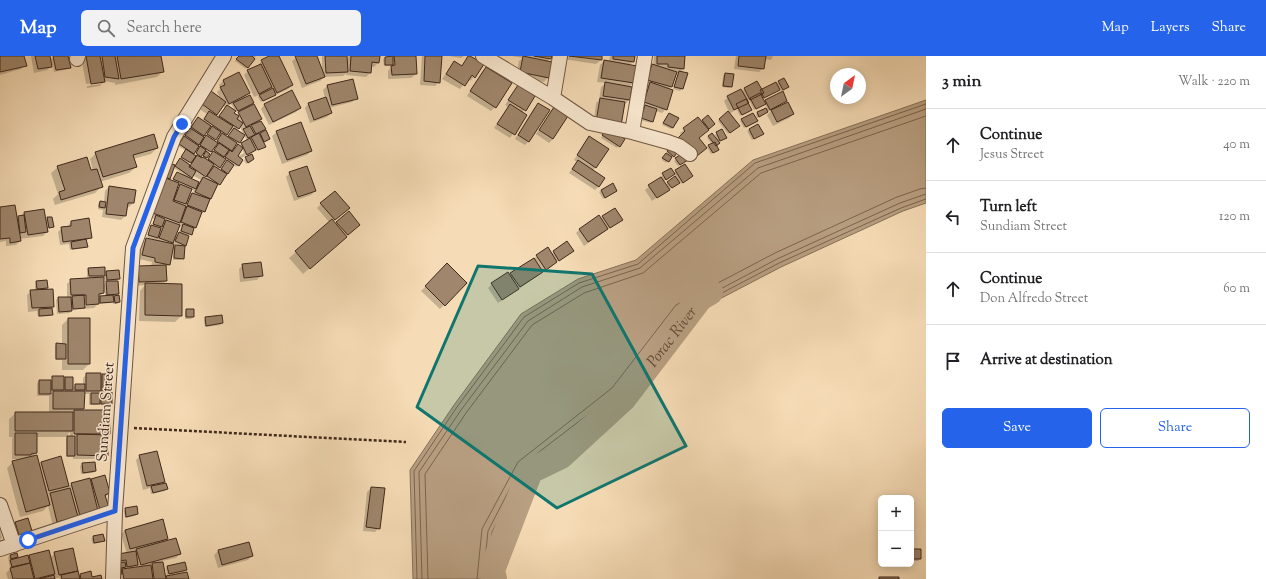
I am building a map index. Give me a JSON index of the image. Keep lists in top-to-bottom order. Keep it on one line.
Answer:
{"streets":{"street":["Sundiam Street"]},"water":["Porac River"],"north":"top right","page":{"header":"Map","search":"Search here","nav":["Map","Layers","Share"],"heading":["3 min","Walk · 220 m"],"list":[["Continue","Jesus Street","40 m"],["Turn left","Sundiam Street","120 m"],["Continue","Don Alfredo Street","60 m"],"Arrive at destination"],"buttons":["Save","Share"],"map_buttons":["+","−"]}}
